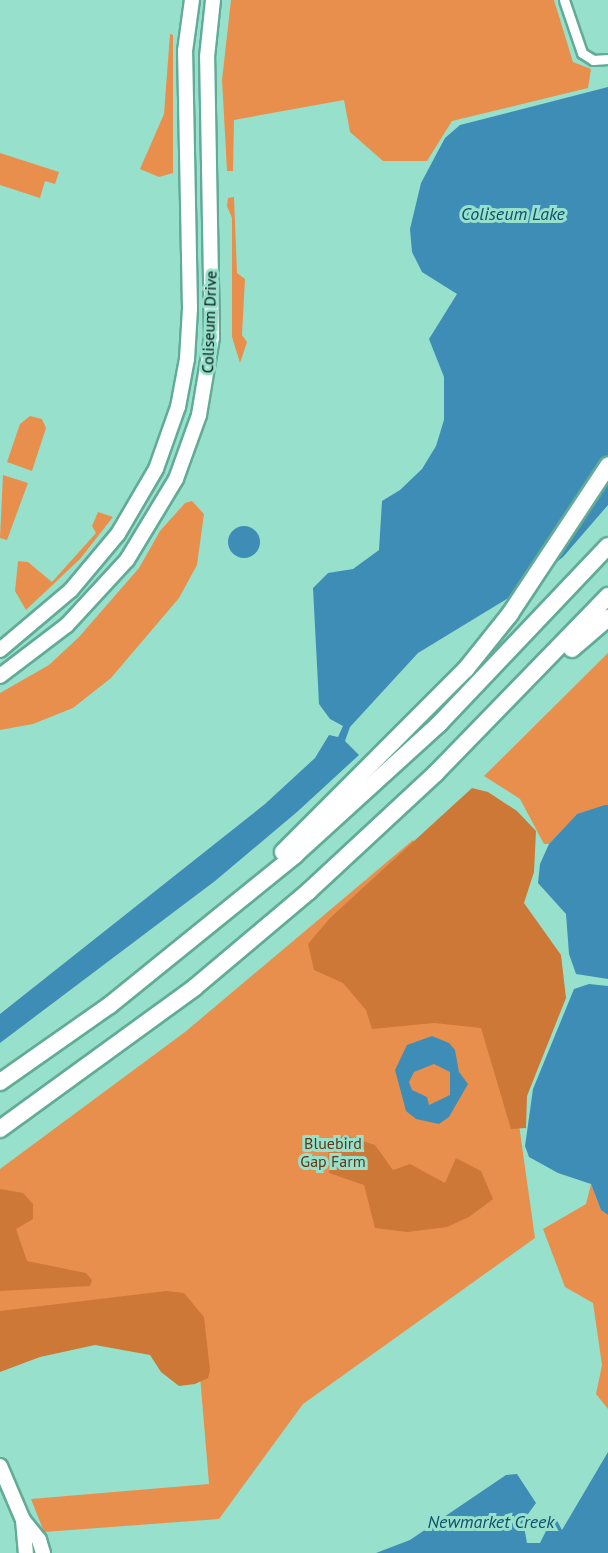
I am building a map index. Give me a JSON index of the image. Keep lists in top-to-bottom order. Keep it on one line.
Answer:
{"streets":{"street":["Coliseum Drive"]},"water":["Coliseum Lake","Newmarket Creek"],"parks":["Bluebird Gap Farm"]}
